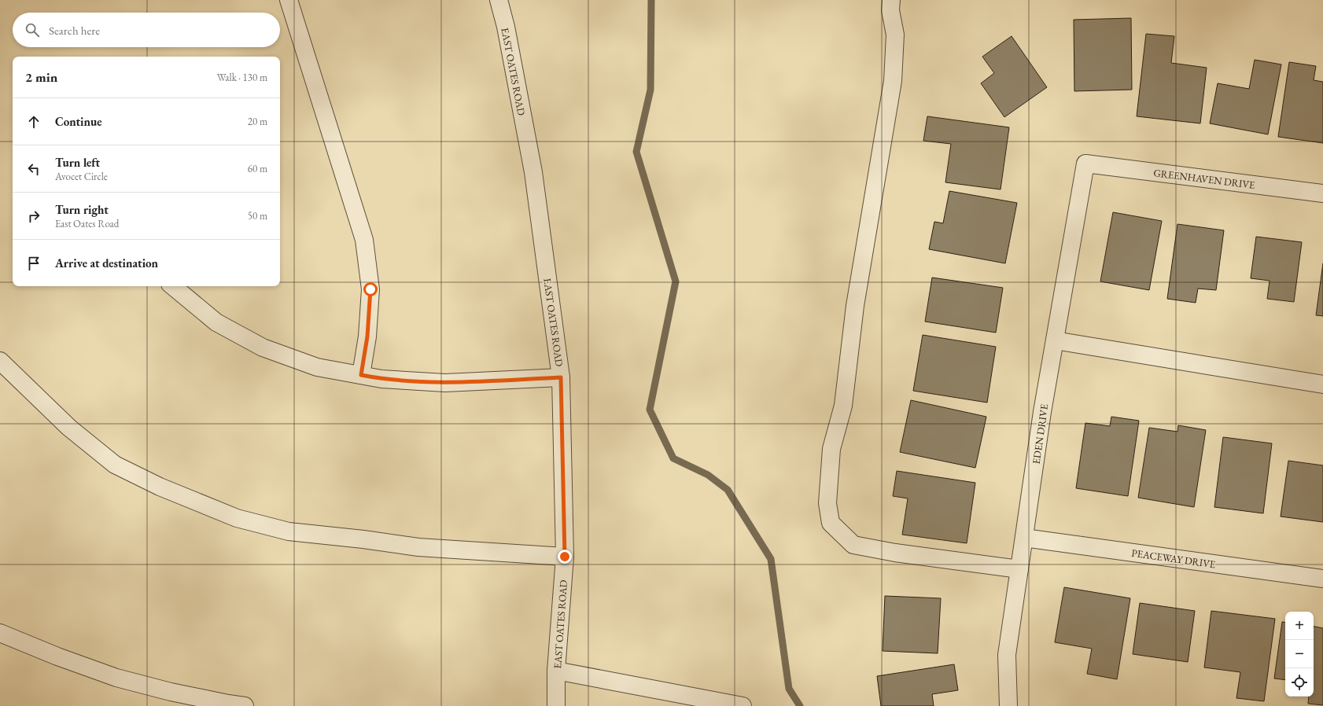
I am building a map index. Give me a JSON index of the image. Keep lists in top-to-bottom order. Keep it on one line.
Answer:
{"streets":{"street":["EAST OATES ROAD","GREENHAVEN DRIVE","EDEN DRIVE","PEACEWAY DRIVE"]},"crossings":[["GREENHAVEN DRIVE","EDEN DRIVE"],["EDEN DRIVE","PEACEWAY DRIVE"]],"page":{"search":"Search here","heading":["2 min","Walk · 130 m"],"list":[["Continue","20 m"],["Turn left","Avocet Circle","60 m"],["Turn right","East Oates Road","50 m"],"Arrive at destination"],"map_buttons":["+","−"]}}
